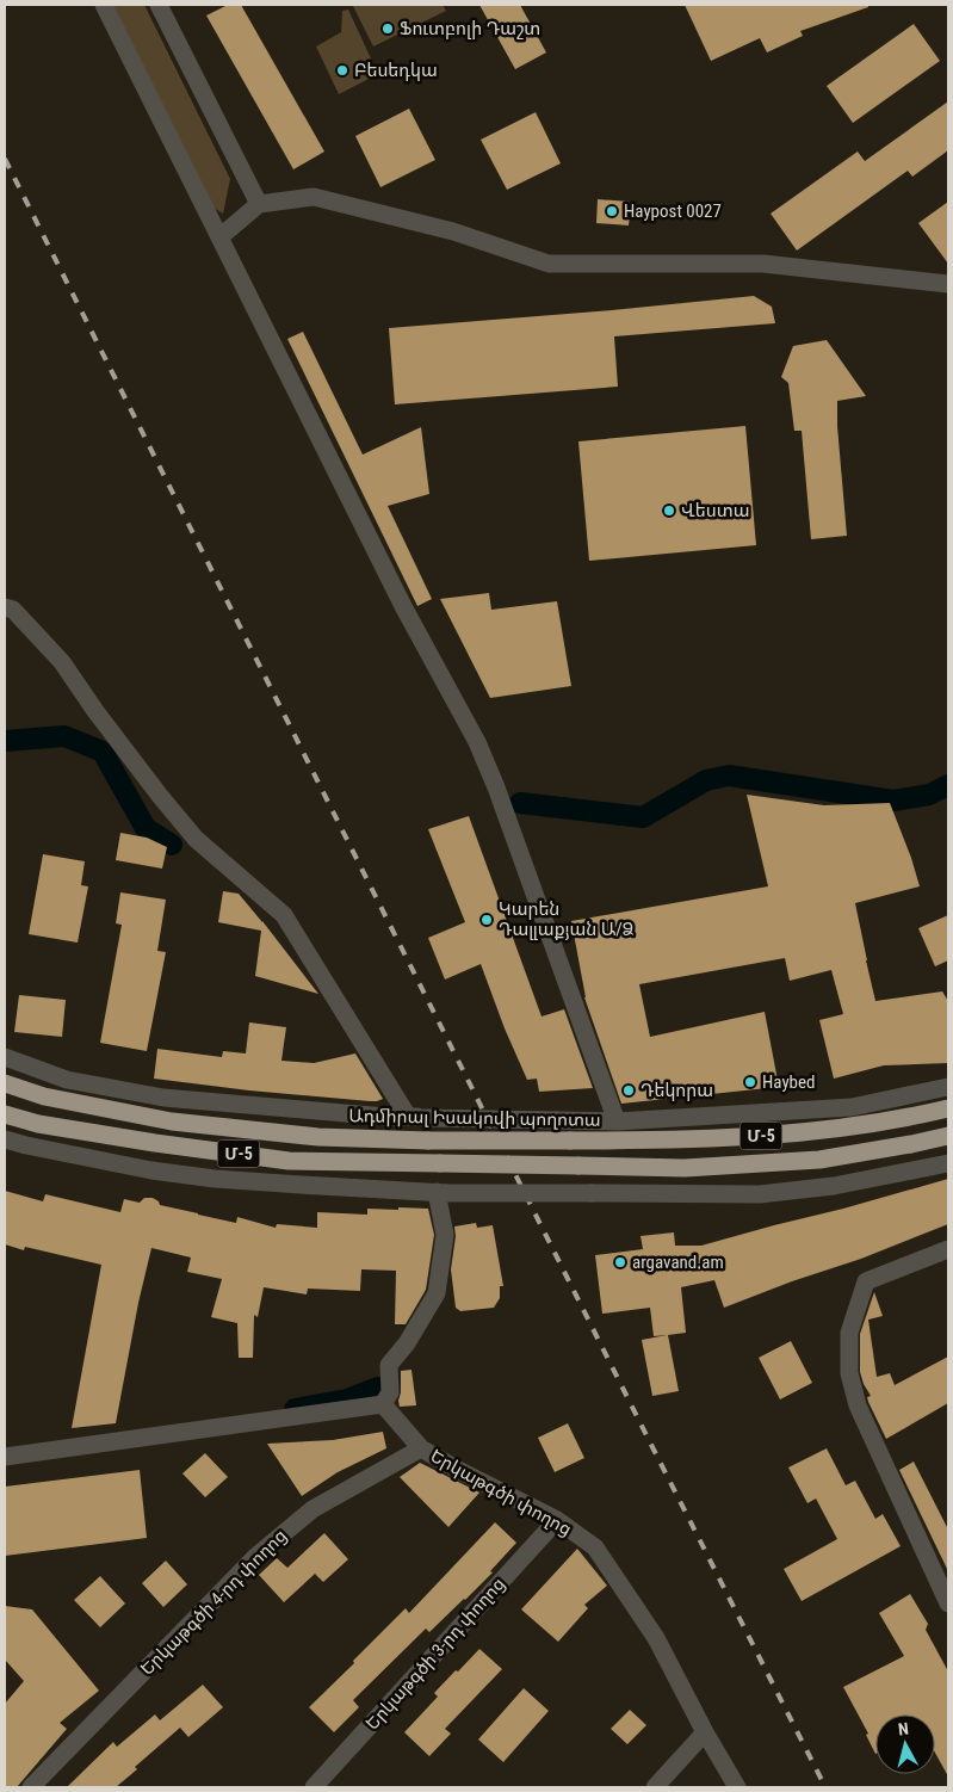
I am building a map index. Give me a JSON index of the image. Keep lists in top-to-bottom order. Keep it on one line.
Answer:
{"streets":{"highway":["Ադմիրալ Իսակովի պողոտա","Մ-5"],"street":["Երկաթգծի փողոց","Երկաթգծի 4-րդ փողոց","Երկաթգծի 3-րդ փողոց"]},"crossings":[["Երկաթգծի փողոց","Երկաթգծի 4-րդ փողոց"],["Երկաթգծի փողոց","Երկաթգծի 3-րդ փողոց"]],"places":["Ֆուտբոլի Դաշտ","Բեսեդկա","Haypost 0027","Վեստա","Կարեն Դալլաքյան Ա/Ձ","Haybed","Դեկորա","argavand.am"],"north":"top"}
